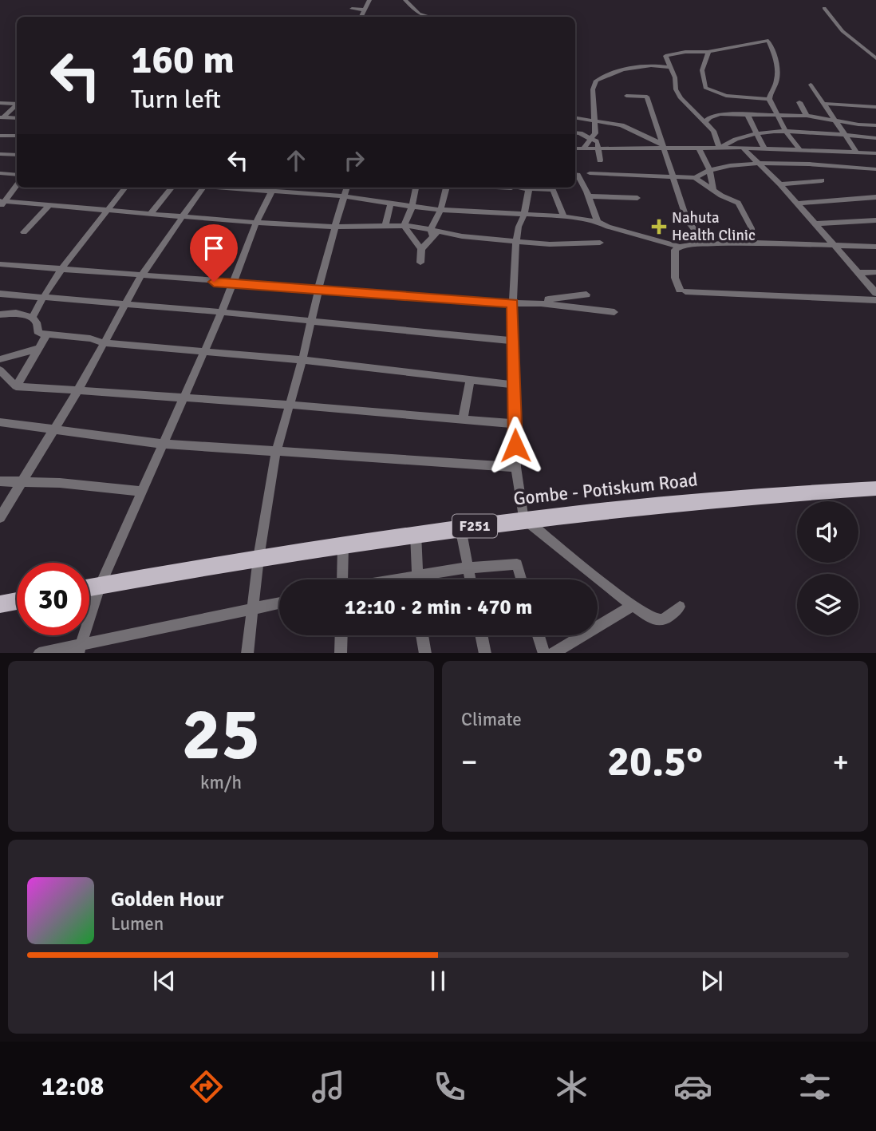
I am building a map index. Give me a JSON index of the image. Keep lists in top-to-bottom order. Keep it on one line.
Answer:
{"streets":{"main road":["Gombe - Potiskum Road","F251"]},"places":{"health":["Nahuta Health Clinic"]},"page":{"turn":["160 m","Turn left"],"limit":"30","trip":"12:10 · 2 min · 470 m","tile":[["25","km/h"],"Climate"],"heat":["−","20.5°","+"],"song":["Golden Hour","Lumen"],"tabs":"12:08"}}
